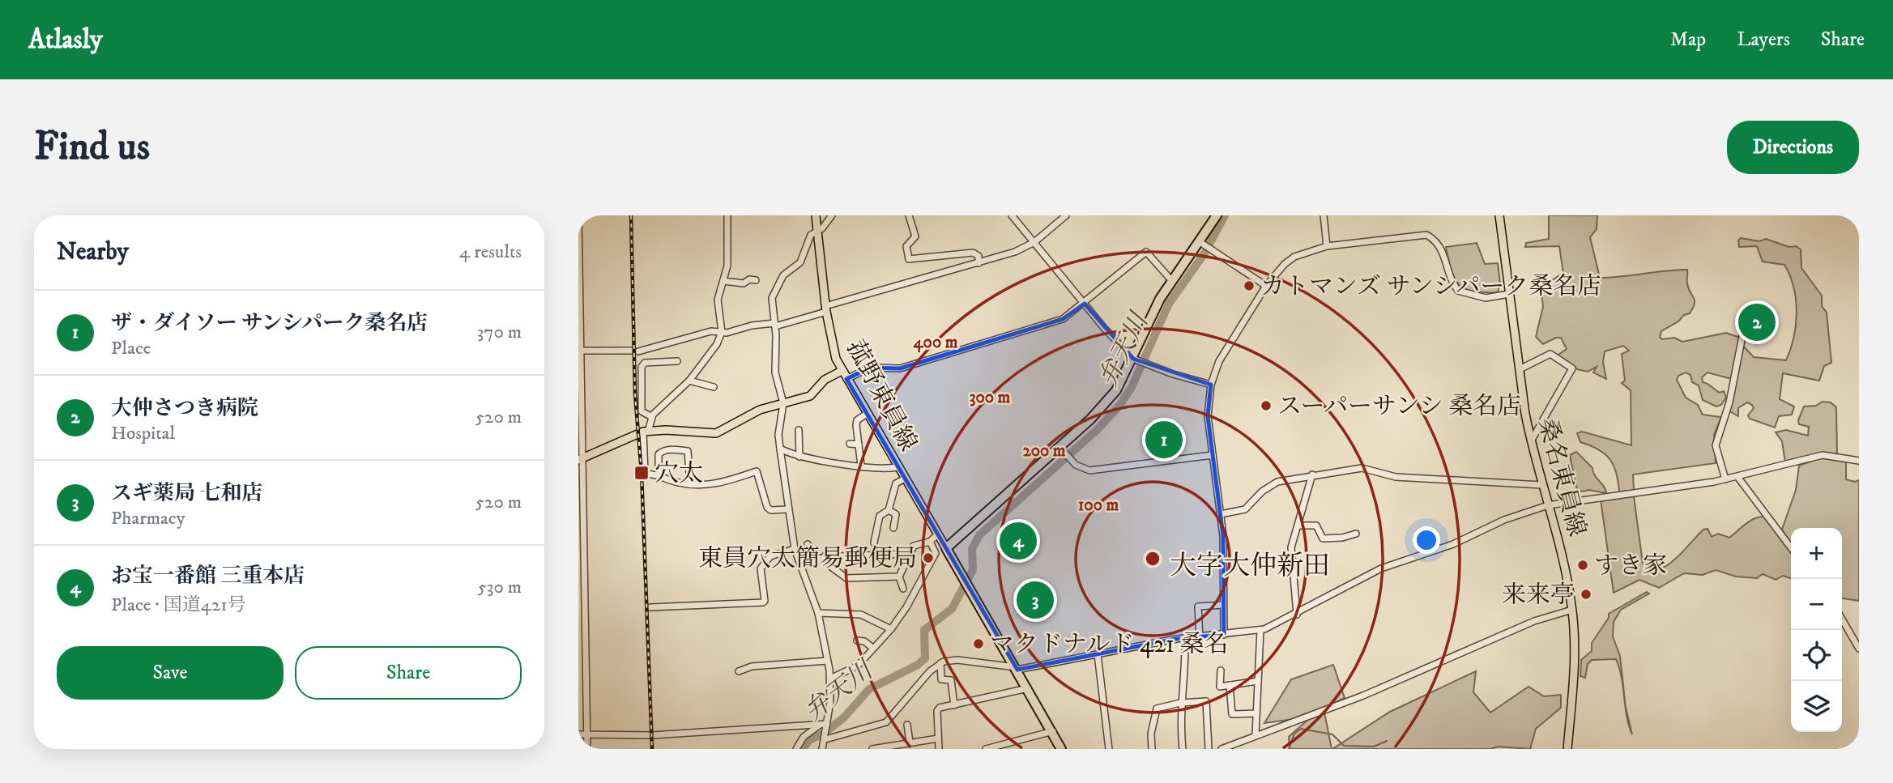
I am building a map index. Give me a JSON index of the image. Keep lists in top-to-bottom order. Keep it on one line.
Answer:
{"streets":{"main road":["菰野東員線","桑名東員線"]},"districts":["大字大仲新田"],"water":["弁天川"],"places":{"other":["カトマンズ サンシパーク桑名店","スーパーサンシ 桑名店","東員穴太簡易郵便局","すき家","来来亭","マクドナルド 421 桑名"],"transit":["穴太"]},"page":{"header":"Atlasly","nav":["Map","Layers","Share"],"buttons":["Directions",["Save","Share"]],"title":"Find us","heading":["Nearby","4 results"],"list":[{"mark":"1","name":"ザ・ダイソー サンシパーク桑名店","note":"Place","value":"370 m"},{"mark":"2","name":"大仲さつき病院","note":"Hospital","value":"520 m"},{"mark":"3","name":"スギ薬局 七和店","note":"Pharmacy","value":"520 m"},{"mark":"4","name":"お宝一番館 三重本店","note":"Place · 国道421号","value":"530 m"}],"pins":["2","1","4","3"],"map_buttons":["+","−"]},"rings":["400 m","300 m","200 m","100 m"]}
